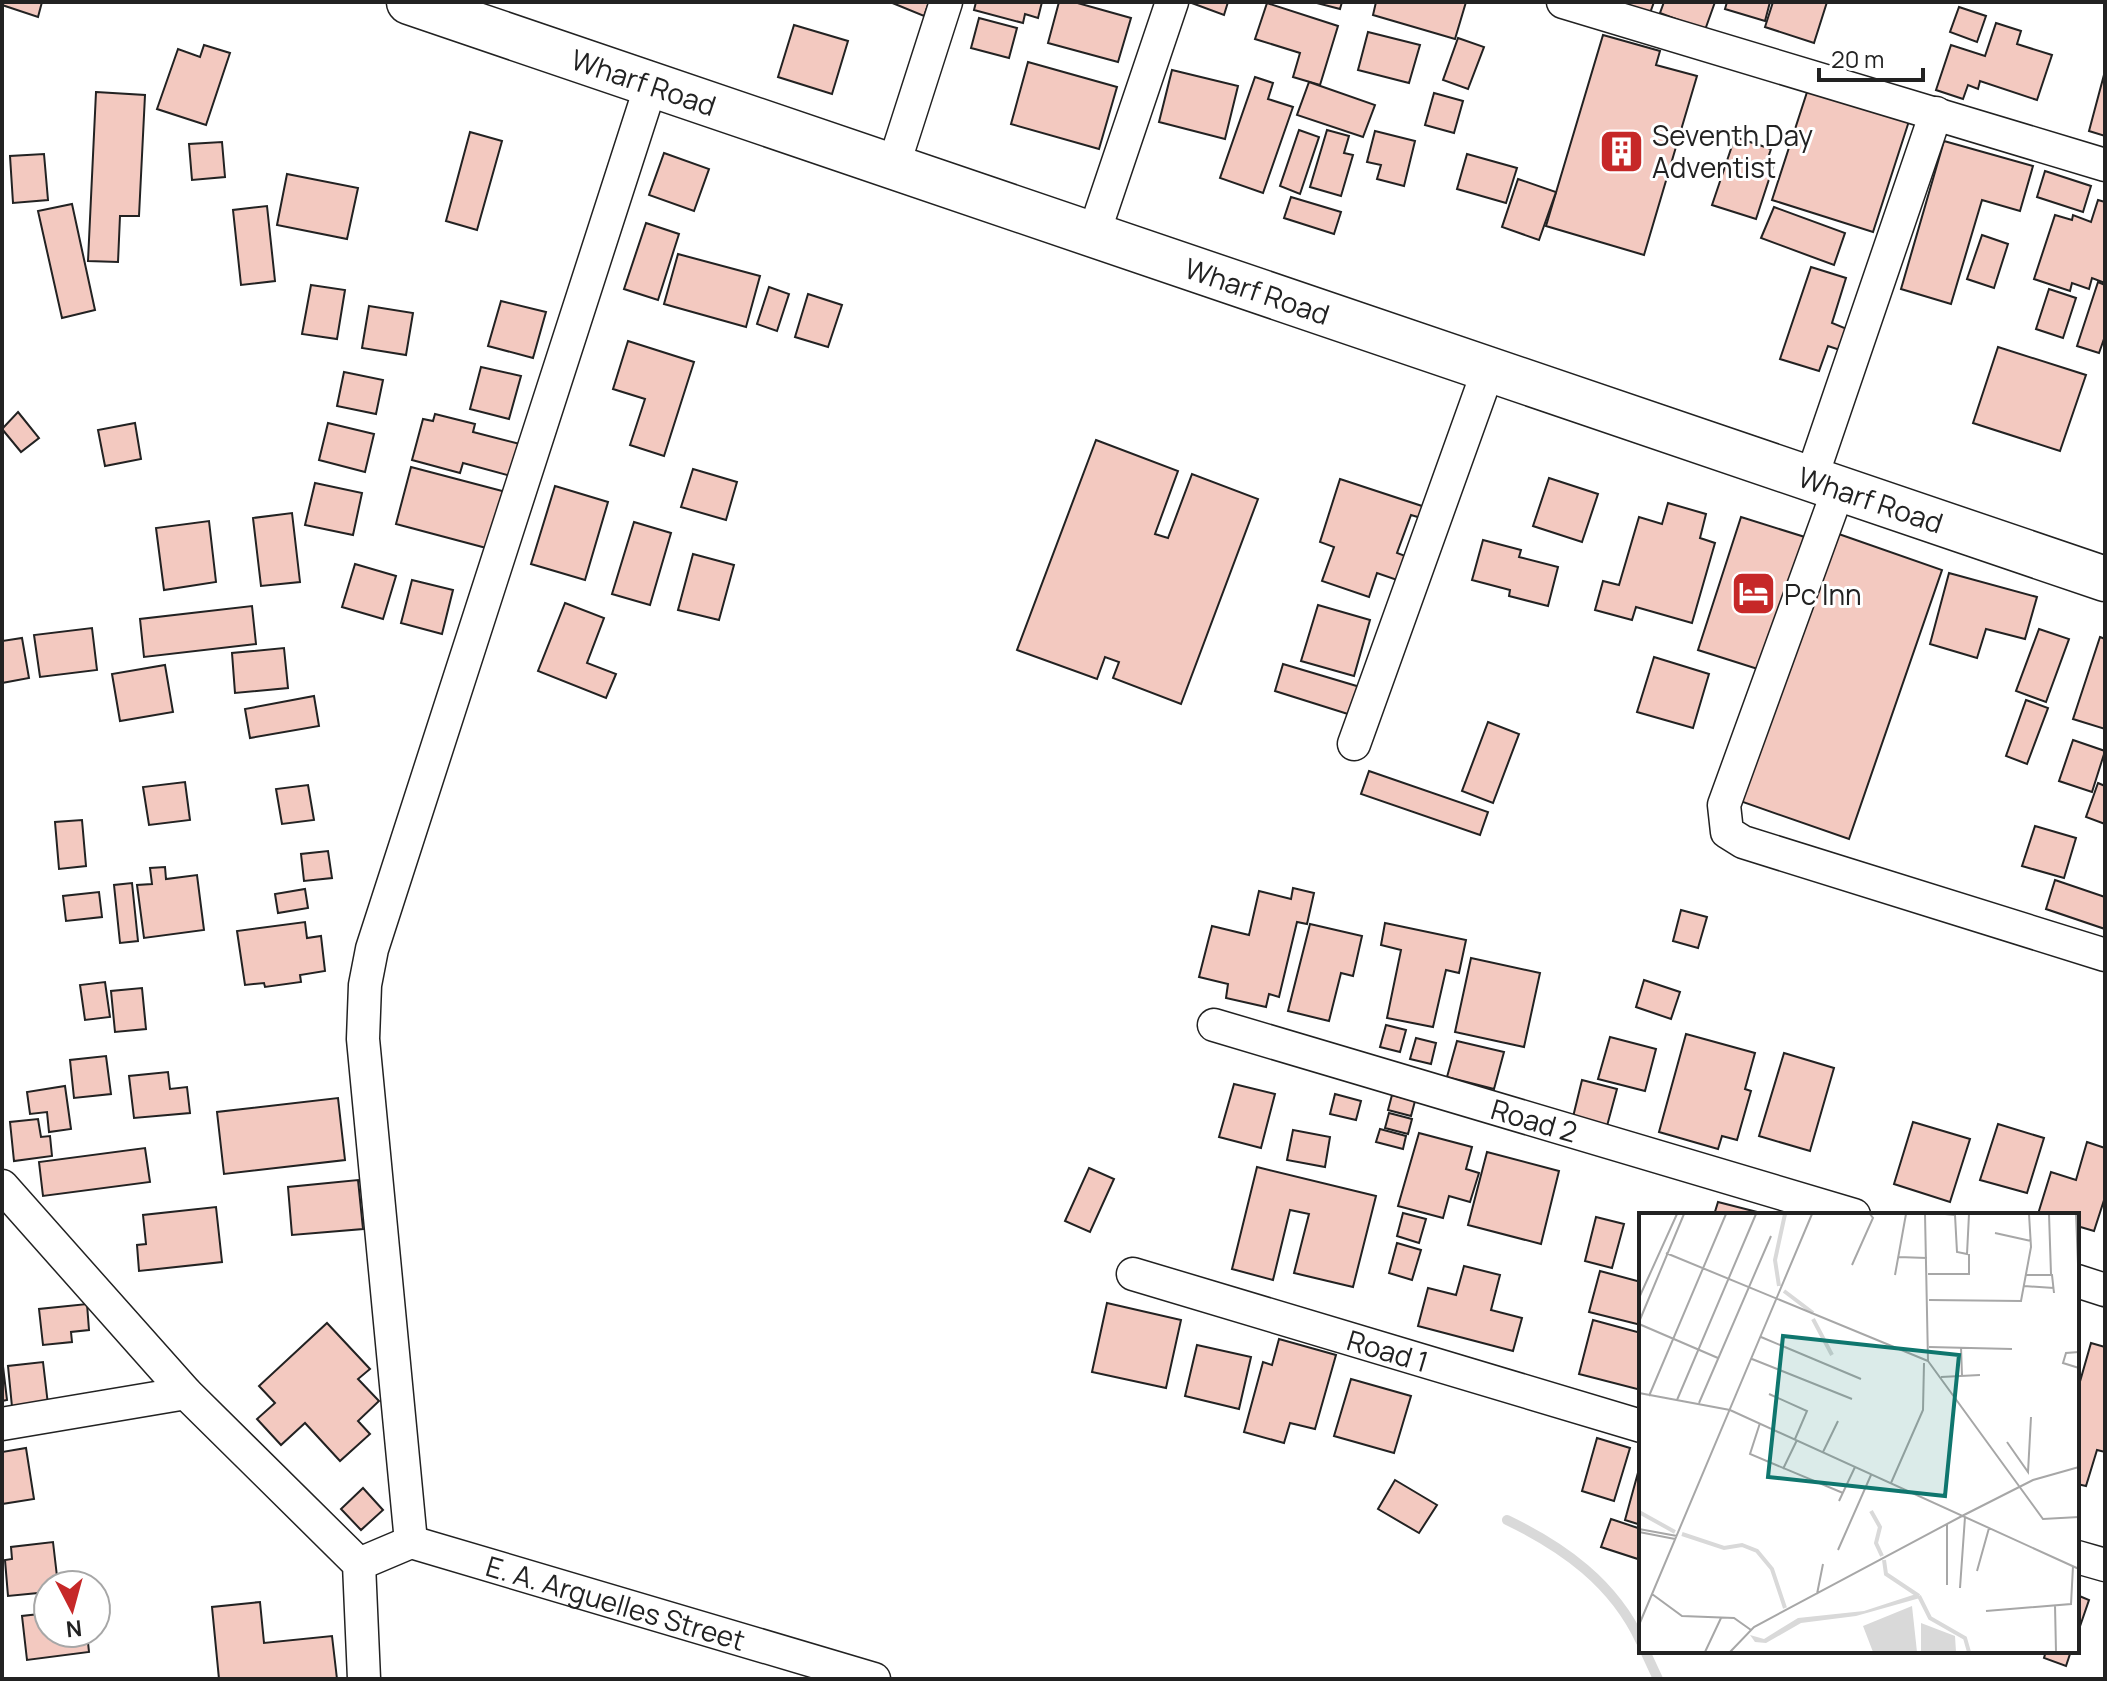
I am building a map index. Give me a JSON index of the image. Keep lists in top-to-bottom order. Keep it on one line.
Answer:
{"streets":{"main road":["Wharf Road"],"street":["Road 2","Road 1","E. A. Arguelles Street"]},"places":{"building":["Seventh Day Adventist"],"hotel":["Pc Inn"]},"scale_bar":"20 m","north":"bottom"}
